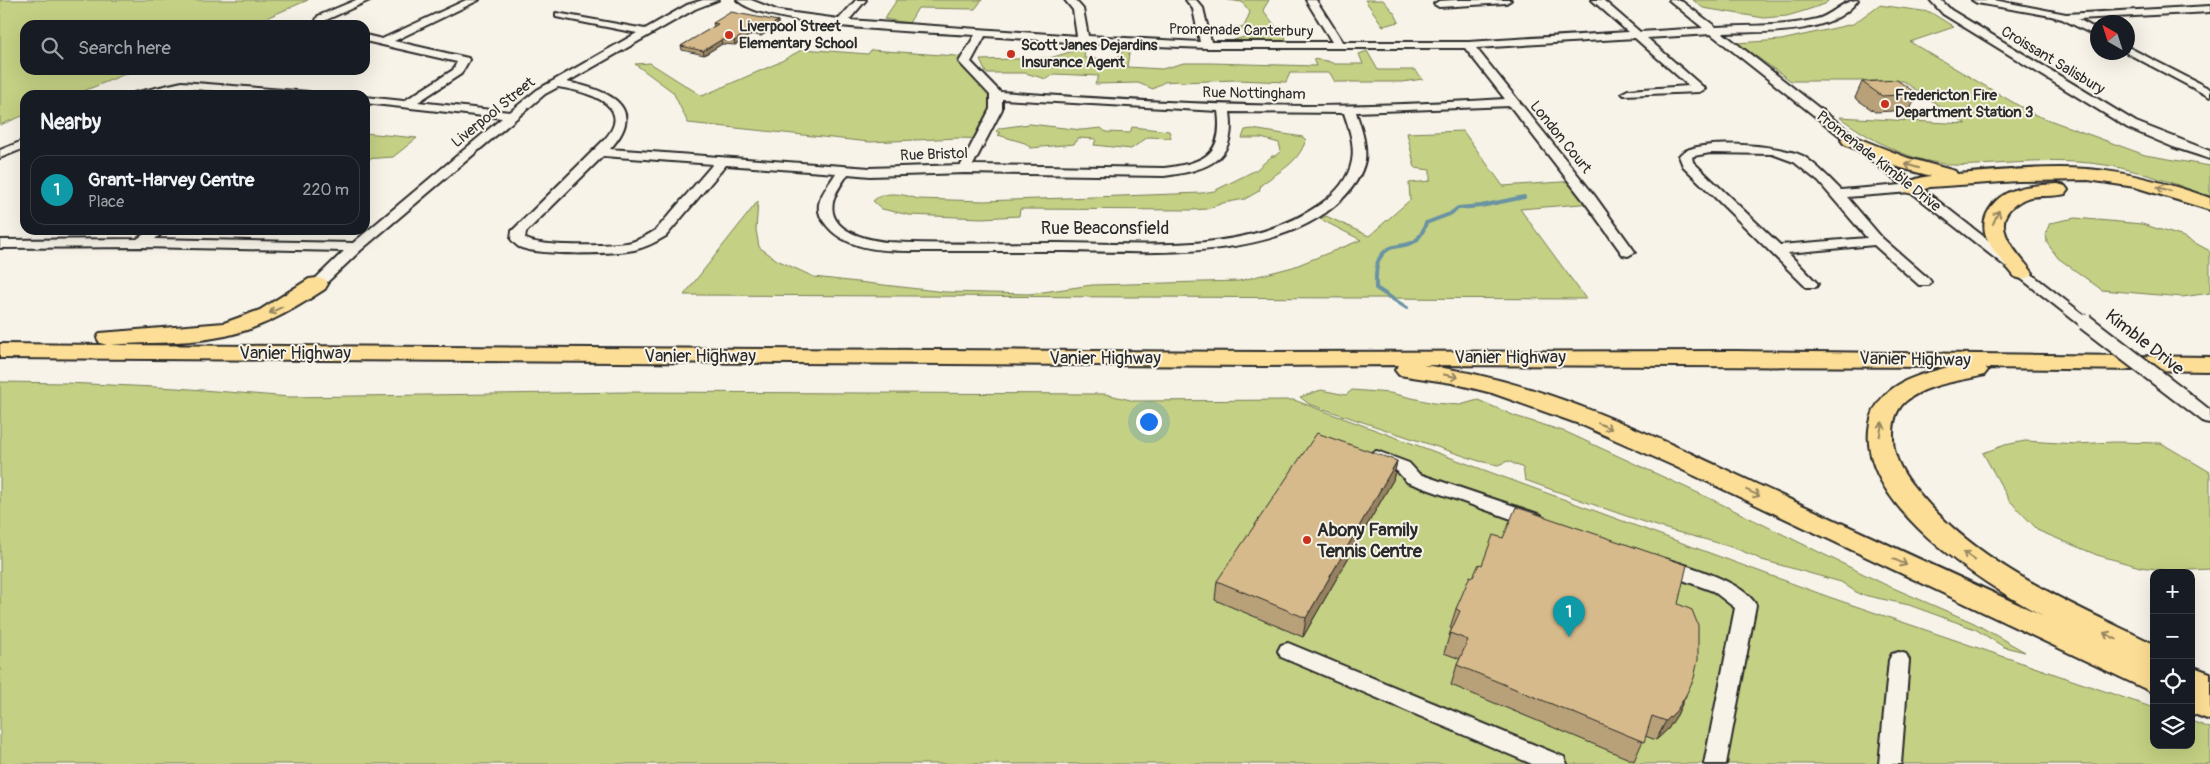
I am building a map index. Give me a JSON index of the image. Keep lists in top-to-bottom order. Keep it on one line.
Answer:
{"streets":{"highway":["Vanier Highway"],"street":["Promenade Canterbury","Croissant Salisbury","Rue Nottingham","Liverpool Street","London Court","Rue Bristol","Promenade Kimble Drive","Rue Beaconsfield","Kimble Drive"]},"crossings":[["Promenade Canterbury","London Court"],["Promenade Canterbury","Promenade Kimble Drive"],["Rue Nottingham","London Court"],["Rue Nottingham","Rue Bristol"],["Rue Nottingham","Rue Beaconsfield"],["Rue Bristol","Rue Beaconsfield"],["Promenade Kimble Drive","Kimble Drive"]],"places":["Liverpool Street Elementary School","Scott Janes Dejardins Insurance Agent","Fredericton Fire Department Station 3","Abony Family Tennis Centre"],"north":"top left","page":{"search":"Search here","heading":"Nearby","list":[{"mark":"1","name":"Grant-Harvey Centre","note":"Place","value":"220 m"}],"map_buttons":["+","−"],"pins":"1"}}
